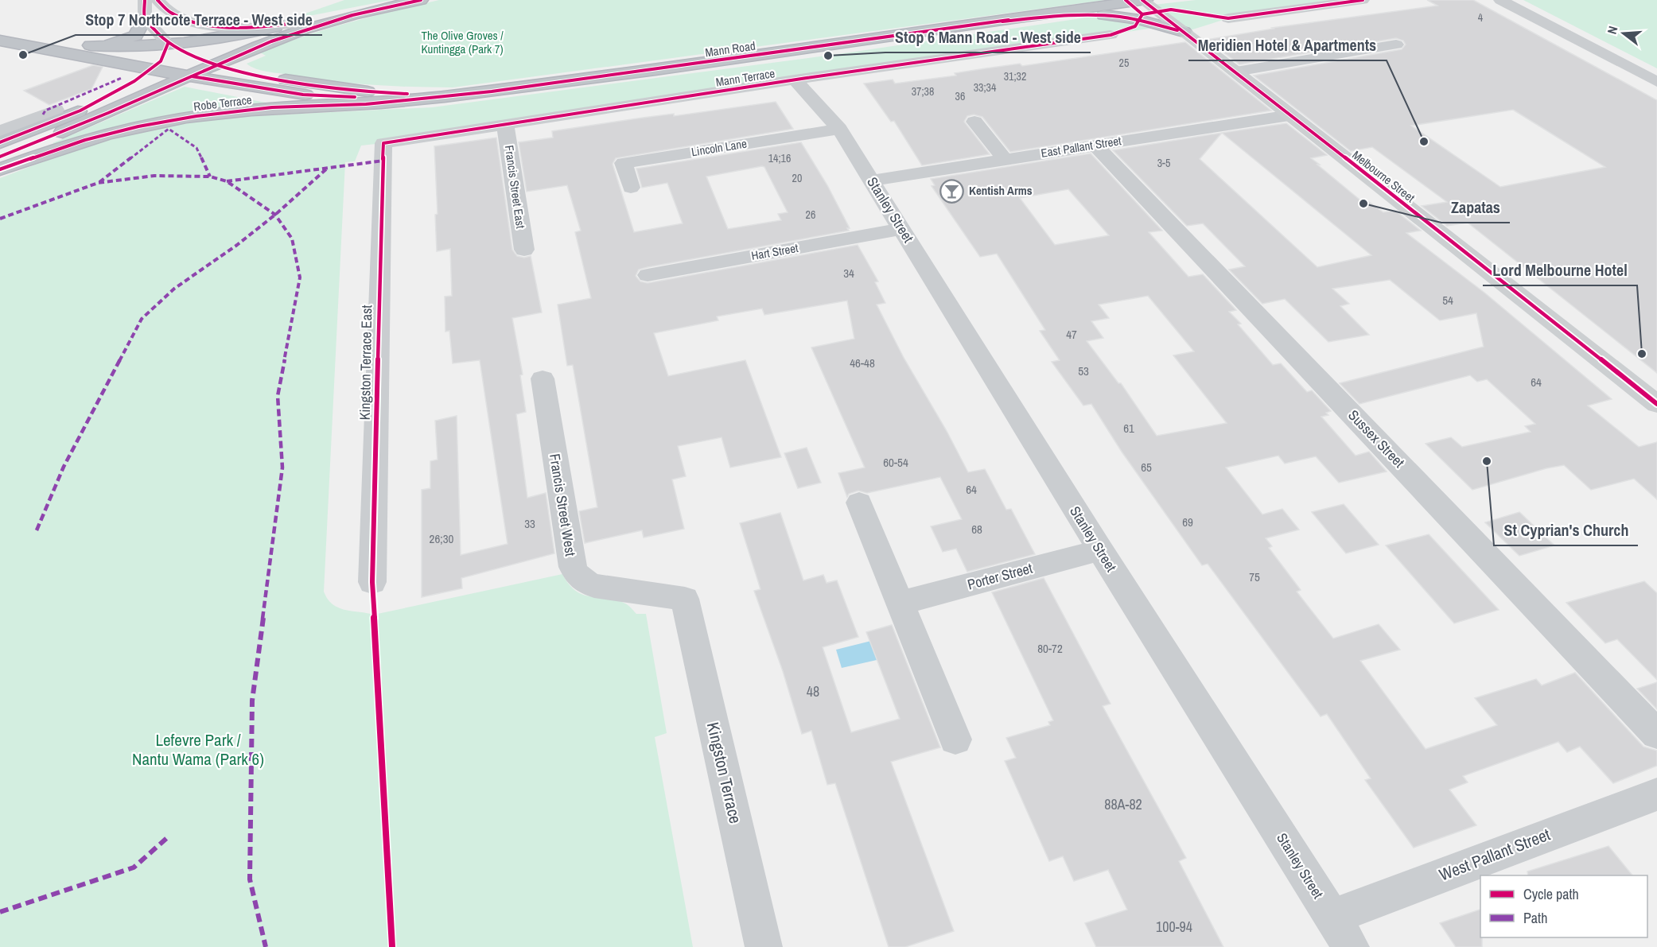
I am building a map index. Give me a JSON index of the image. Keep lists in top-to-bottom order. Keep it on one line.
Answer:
{"streets":{"highway":["Mann Road","Robe Terrace"],"main road":["Melbourne Street"],"street":["Mann Terrace","East Pallant Street","Lincoln Lane","Francis Street East","Stanley Street","Hart Street","Kingston Terrace East","Sussex Street","Francis Street West","Porter Street","Kingston Terrace","West Pallant Street"]},"crossings":[["Mann Road","Robe Terrace"],["Mann Road","Melbourne Street"],["Mann Terrace","Francis Street East"],["Mann Terrace","Stanley Street"],["Mann Terrace","Kingston Terrace East"],["East Pallant Street","Melbourne Street"],["East Pallant Street","Stanley Street"],["East Pallant Street","Sussex Street"],["Lincoln Lane","Stanley Street"],["Stanley Street","Hart Street"],["Stanley Street","Porter Street"],["Stanley Street","West Pallant Street"],["Francis Street West","Kingston Terrace"]],"parks":["The Olive Groves / Kuntingga (Park 7)","Lefevre Park / Nantu Wama (Park 6)"],"places":{"other":["Stop 7 Northcote Terrace - West side","Stop 6 Mann Road - West side","Meridien Hotel & Apartments","Zapatas","Lord Melbourne Hotel","St Cyprian's Church"],"bar":["Kentish Arms"]},"house_numbers":["4","25","31;32","33;34","37;38","36","14;16","3-5","20","26","34","54","47","46-48","53","64","61","60-54","65","64","69","33","68","26;30","75","80-72","48","88A-82","100-94"],"legend":["Cycle path","Path"],"north":"left"}
